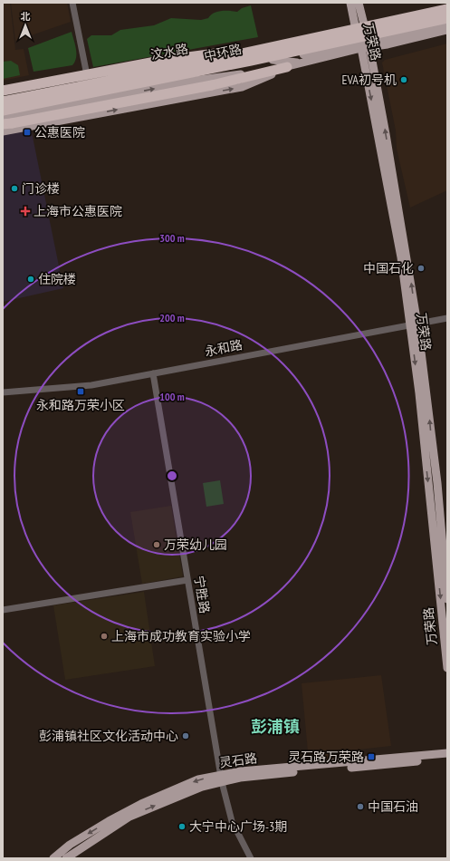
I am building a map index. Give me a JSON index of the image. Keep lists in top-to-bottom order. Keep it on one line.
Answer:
{"streets":{"highway":["中环路"],"main road":["万荣路","汶水路","灵石路"],"street":["永和路","宁胜路"]},"crossings":[["万荣路","汶水路"],["万荣路","永和路"],["永和路","宁胜路"],["宁胜路","灵石路"]],"districts":["彭浦镇"],"places":{"other":["EVA初号机","门诊楼","中国石化","住院楼","万荣幼儿园","上海市成功教育实验小学","彭浦镇社区文化活动中心","中国石油","大宁中心广场-3期"],"transit":["公惠医院","永和路万荣小区","灵石路万荣路"],"health":["上海市公惠医院"]},"north":"top","rings":["300 m","200 m","100 m"]}
